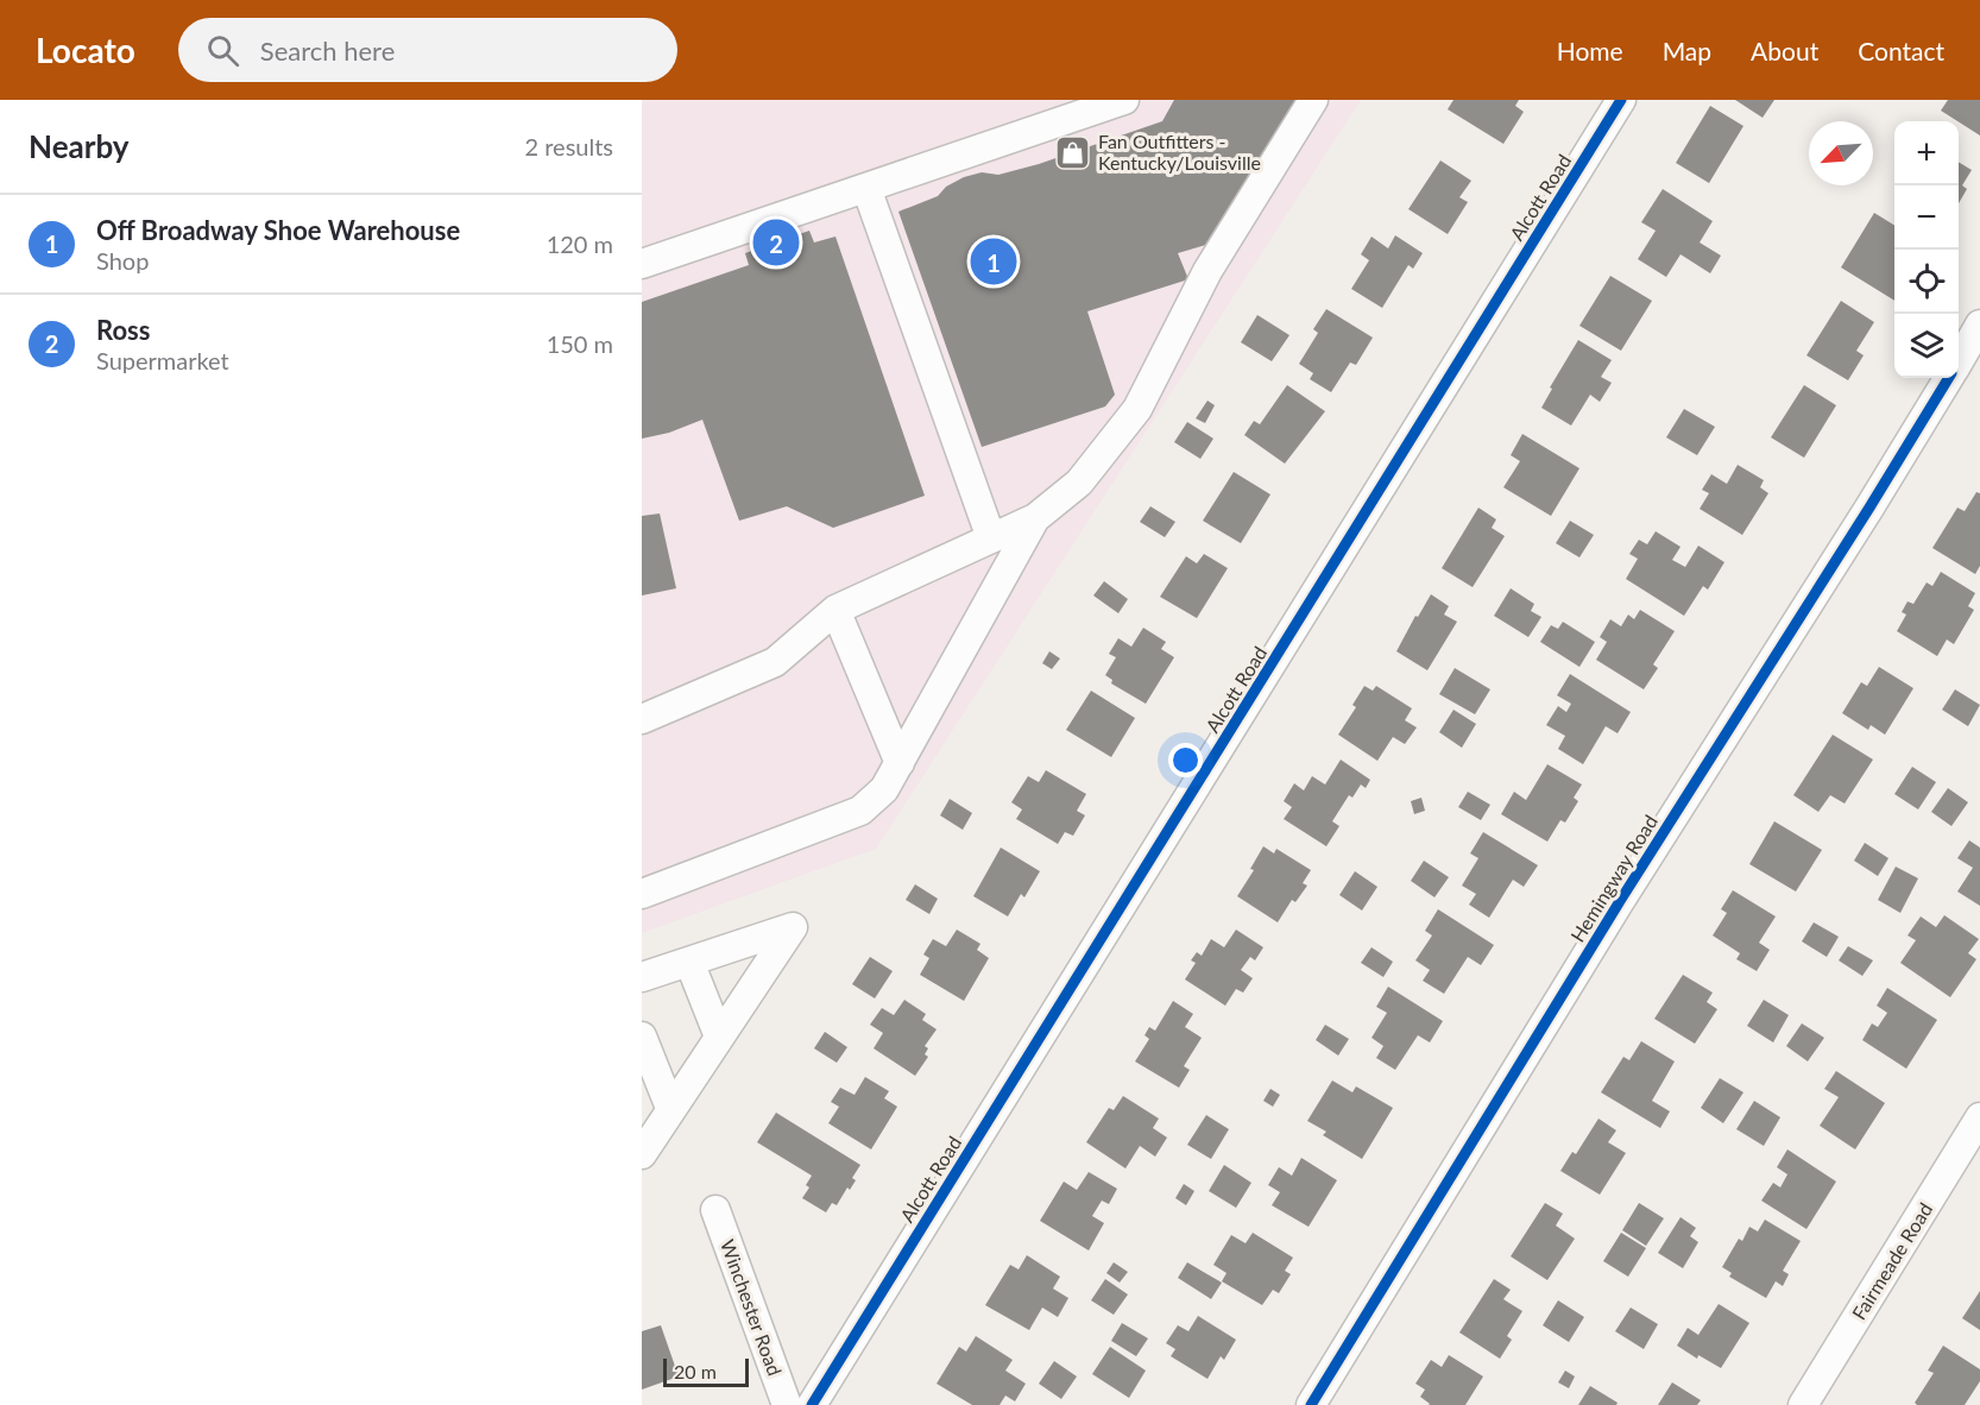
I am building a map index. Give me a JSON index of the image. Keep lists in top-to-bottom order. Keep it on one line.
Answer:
{"streets":{"street":["Alcott Road","Hemingway Road","Fairmeade Road","Winchester Road"]},"places":{"shop":["Fan Outfitters - Kentucky/Louisville"]},"scale_bar":"20 m","north":"bottom left","page":{"header":"Locato","search":"Search here","nav":["Home","Map","About","Contact"],"heading":["Nearby","2 results"],"map_buttons":["+","−"],"list":[{"mark":"1","name":"Off Broadway Shoe Warehouse","note":"Shop","value":"120 m"},{"mark":"2","name":"Ross","note":"Supermarket","value":"150 m"}],"pins":["2","1"],"scale":"20 m"}}
